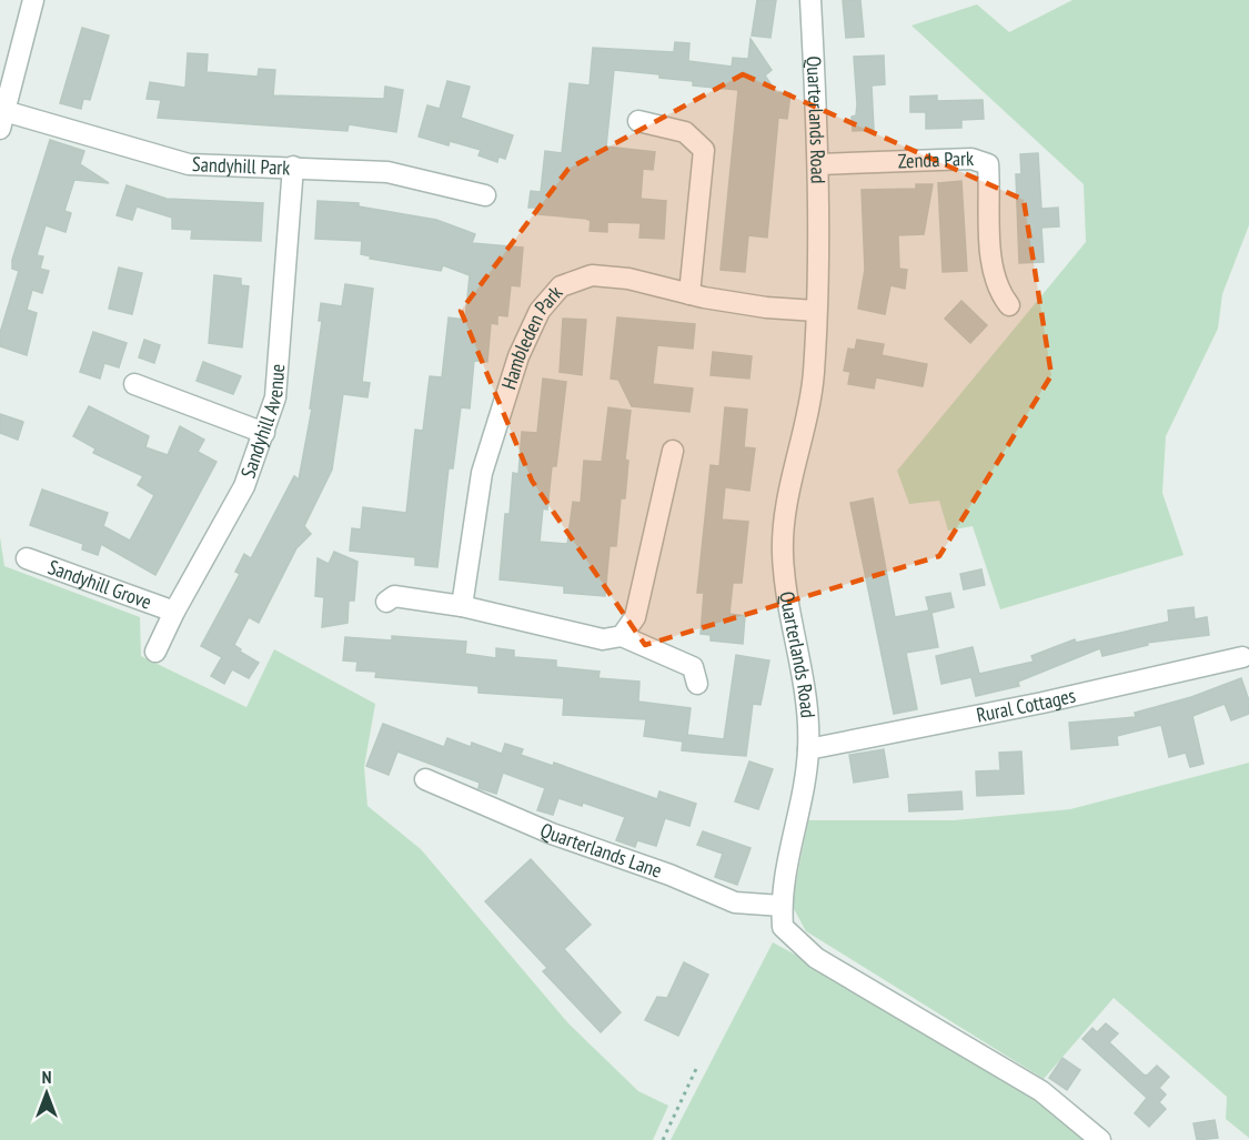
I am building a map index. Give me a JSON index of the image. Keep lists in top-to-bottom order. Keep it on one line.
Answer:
{"streets":{"street":["Quarterlands Road","Zenda Park","Sandyhill Park","Hambleden Park","Sandyhill Avenue","Sandyhill Grove","Rural Cottages","Quarterlands Lane"]},"crossings":[["Quarterlands Road","Zenda Park"],["Quarterlands Road","Hambleden Park"],["Quarterlands Road","Rural Cottages"],["Quarterlands Road","Quarterlands Lane"],["Sandyhill Park","Sandyhill Avenue"],["Sandyhill Avenue","Sandyhill Grove"]],"north":"top"}
